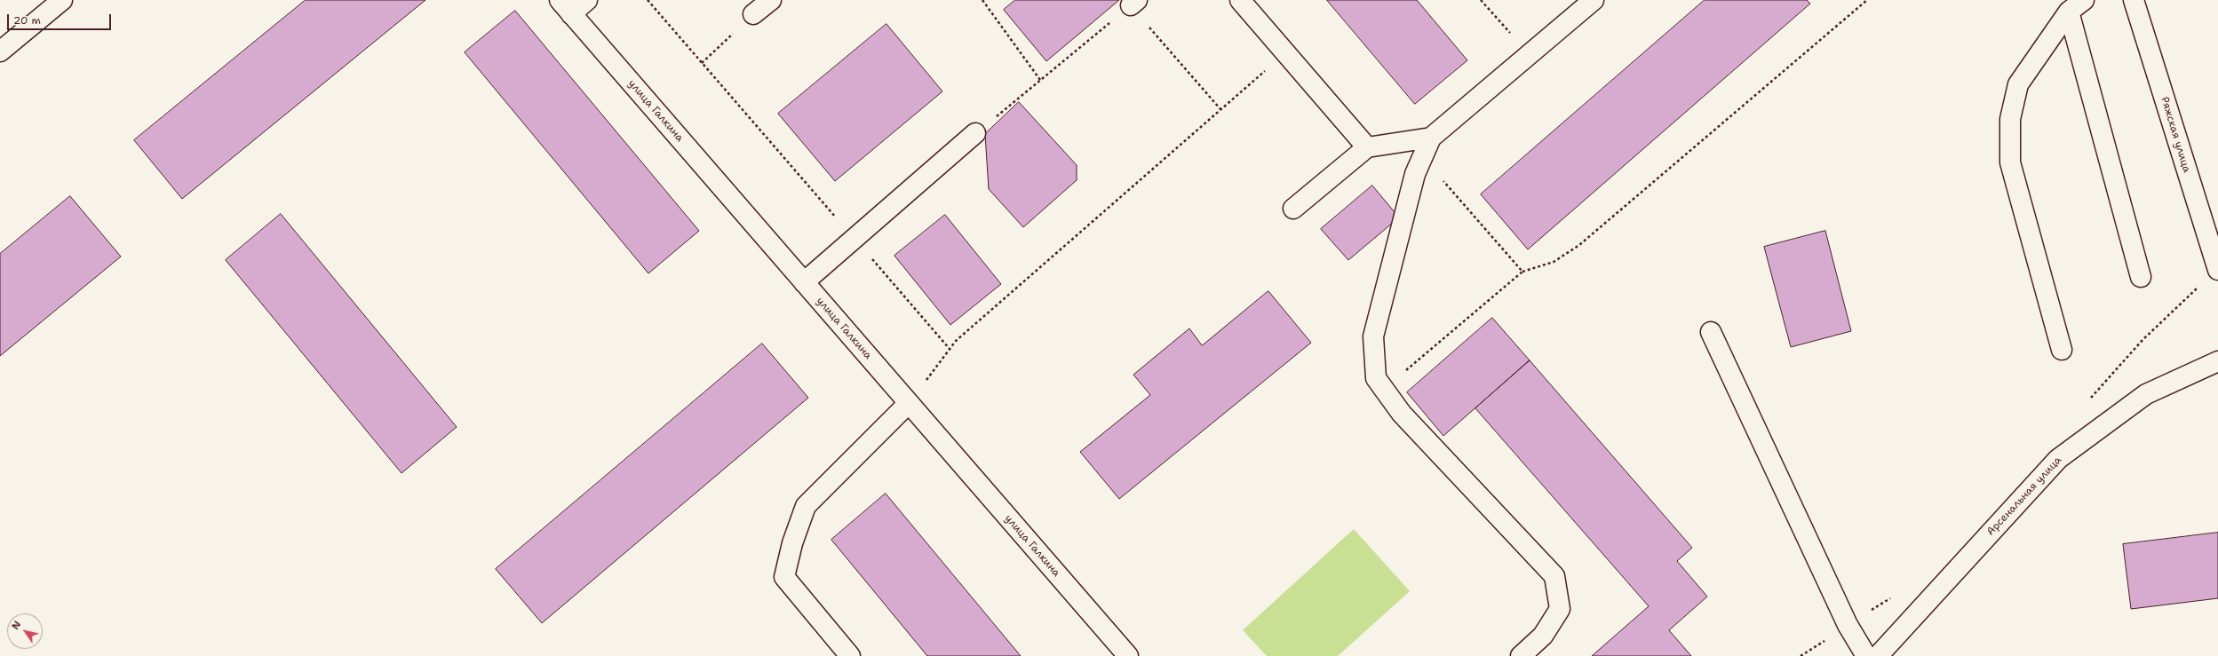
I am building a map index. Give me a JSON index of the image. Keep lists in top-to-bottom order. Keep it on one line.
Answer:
{"streets":{"street":["улица Галкина","Ряжская улица","Арсенальная улица"]},"scale_bar":"20 m","north":"top left"}
